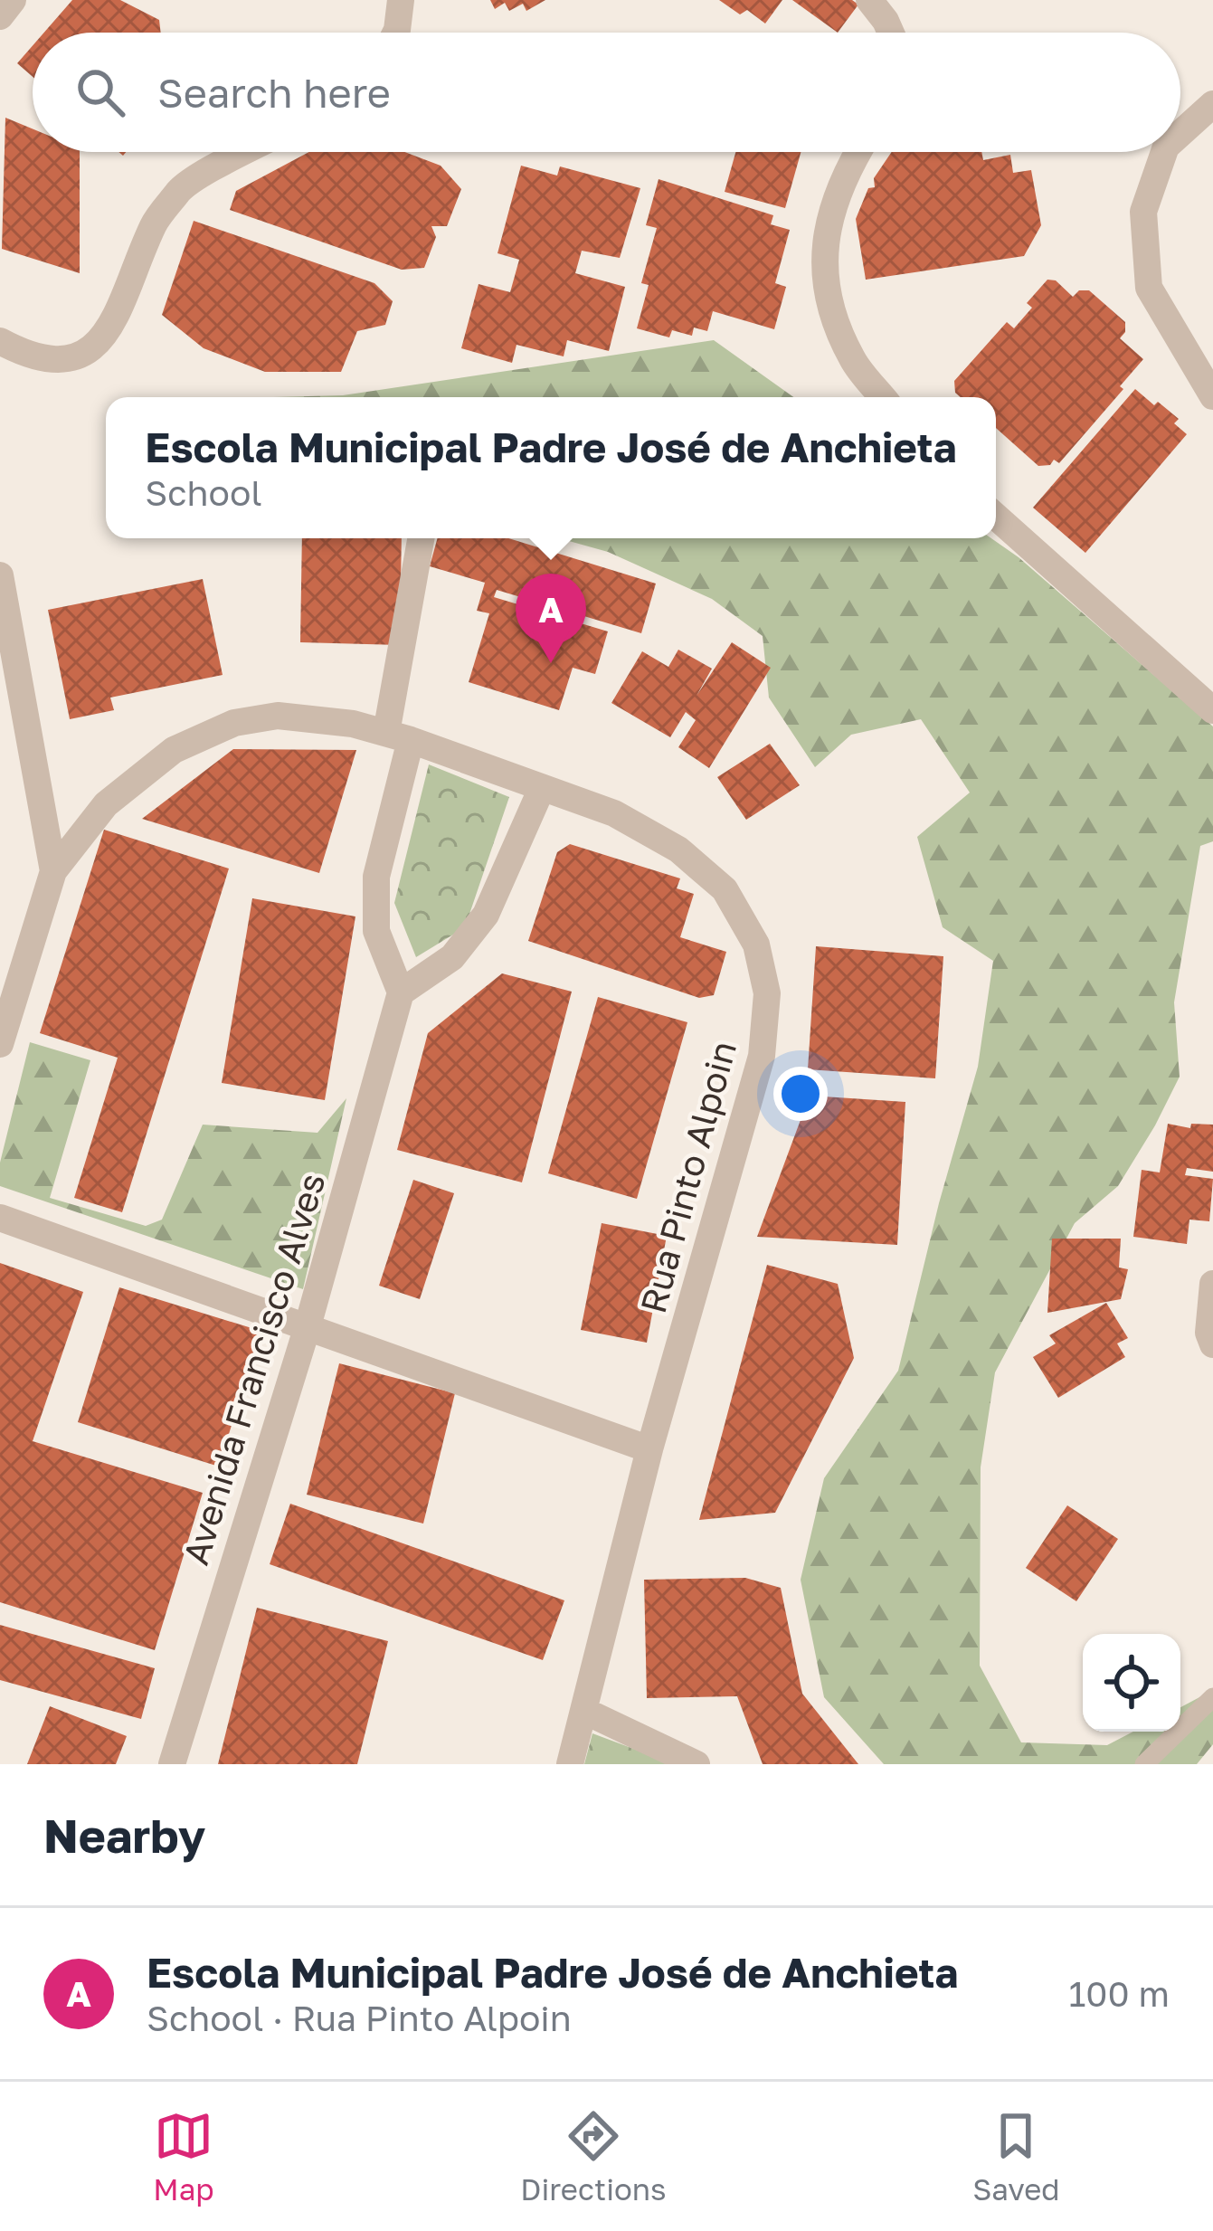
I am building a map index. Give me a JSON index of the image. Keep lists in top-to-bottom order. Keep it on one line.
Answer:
{"streets":{"street":["Rua Pinto Alpoin","Avenida Francisco Alves"]},"page":{"search":"Search here","popup":["Escola Municipal Padre José de Anchieta","School"],"pins":"A","heading":"Nearby","list":[{"mark":"A","name":"Escola Municipal Padre José de Anchieta","note":"School · Rua Pinto Alpoin","value":"100 m"}],"nav":["Map","Directions","Saved"]}}
